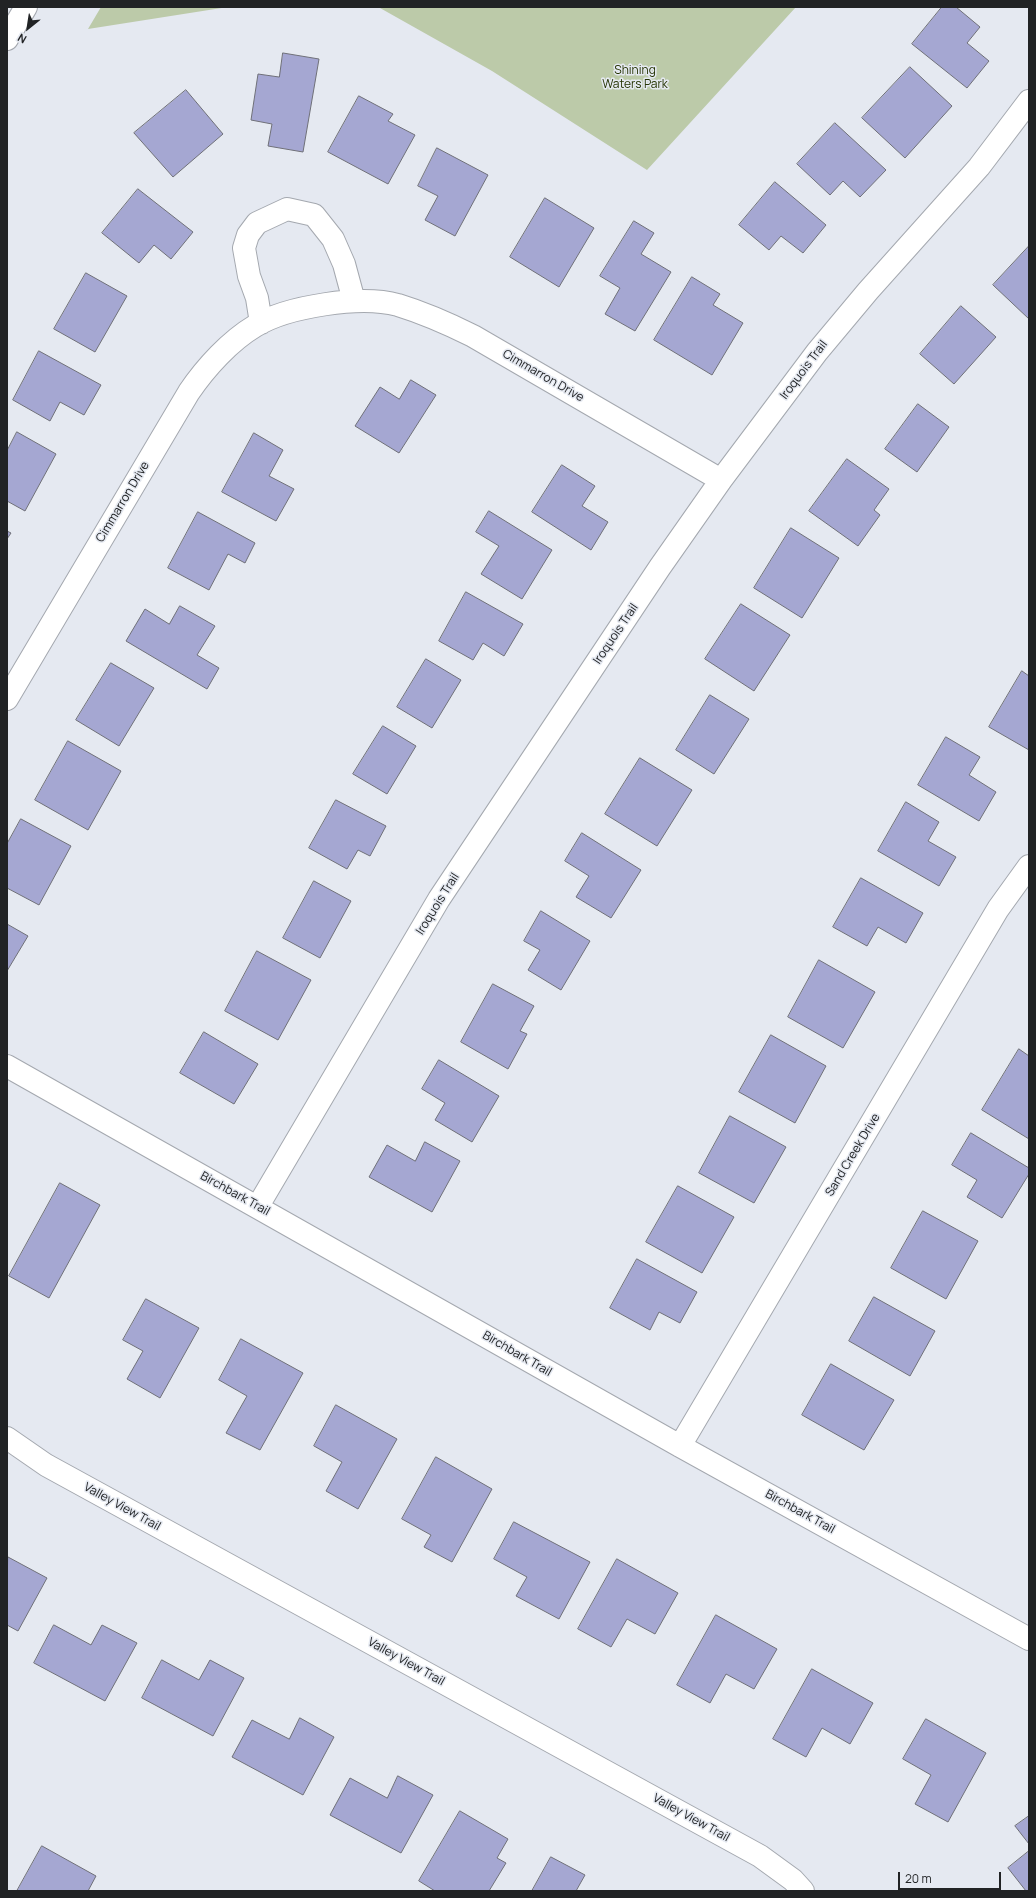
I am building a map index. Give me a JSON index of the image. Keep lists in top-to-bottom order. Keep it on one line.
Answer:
{"streets":{"street":["Iroquois Trail","Cimmarron Drive","Sand Creek Drive","Birchbark Trail","Valley View Trail"]},"crossings":[["Iroquois Trail","Cimmarron Drive"],["Iroquois Trail","Birchbark Trail"],["Sand Creek Drive","Birchbark Trail"]],"parks":["Shining Waters Park"],"scale_bar":"20 m","north":"bottom left"}
